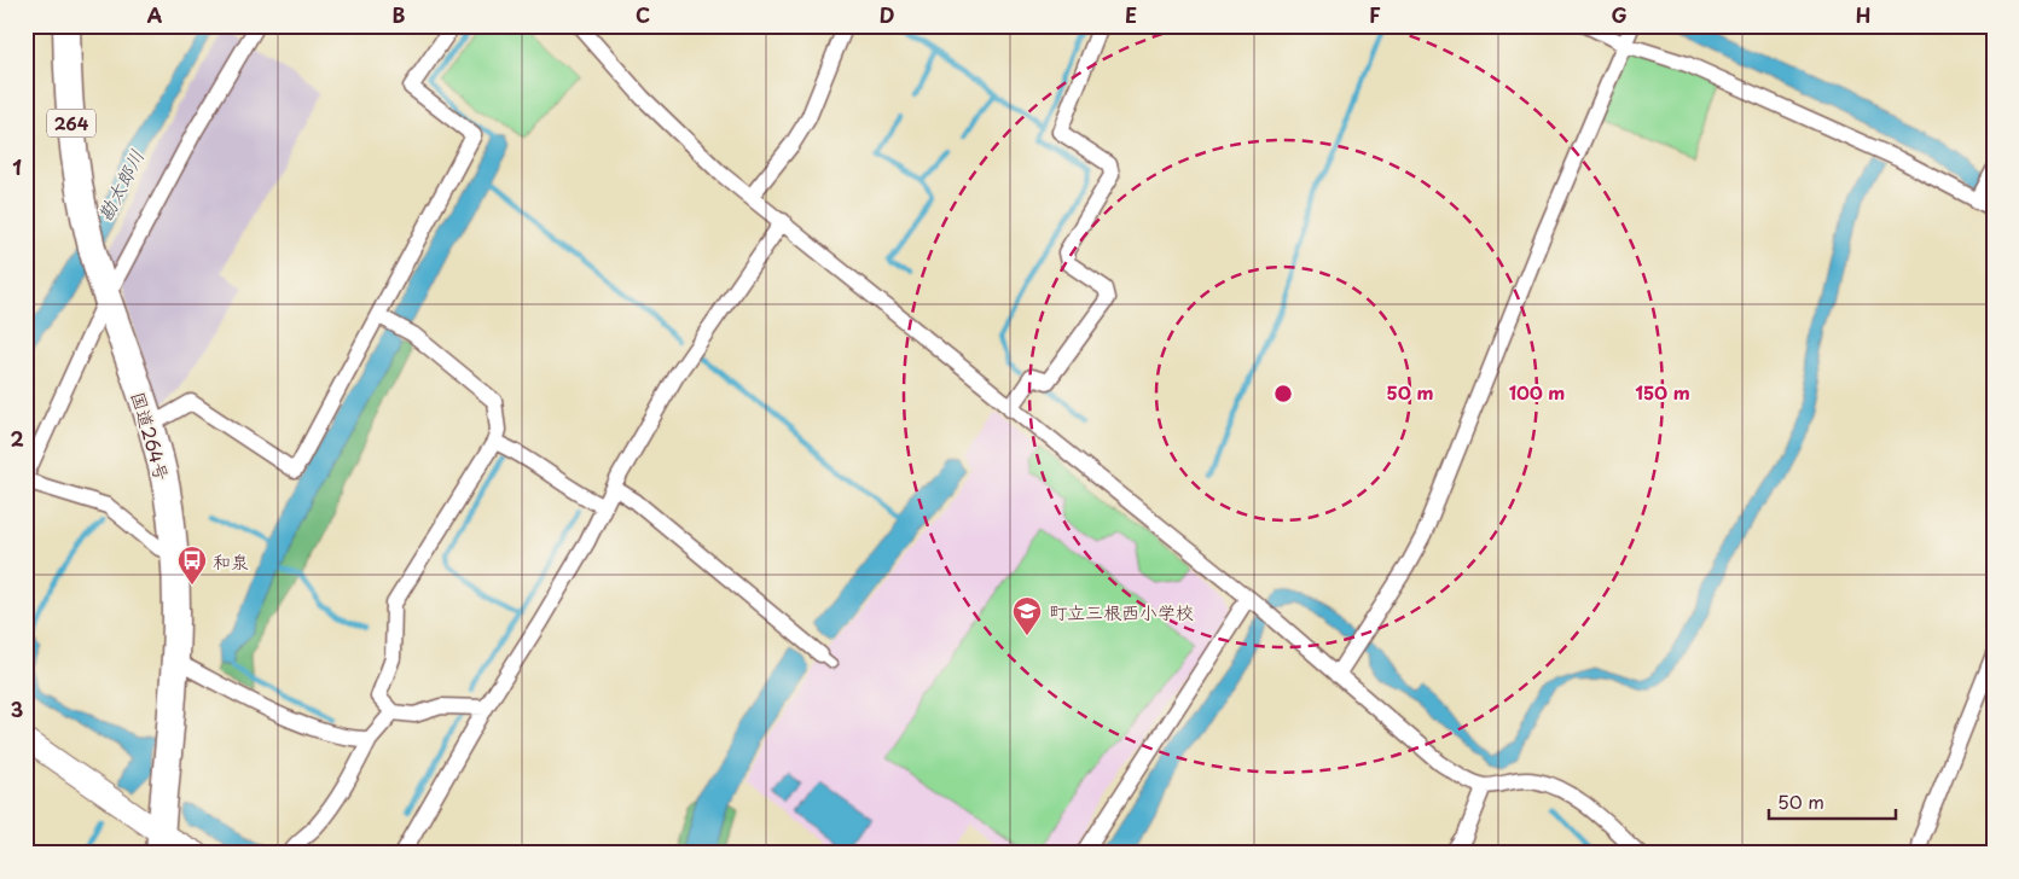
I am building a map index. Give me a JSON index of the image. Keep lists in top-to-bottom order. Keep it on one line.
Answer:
{"streets":{"highway":["264","国道264号"]},"water":["勘太郎川"],"places":{"bus stop":["和泉"],"school or university":["町立三根西小学校"]},"scale_bar":"50 m","grid":{"columns":["A","B","C","D","E","F","G","H"],"rows":["1","2","3"]},"rings":["50 m","100 m","150 m"]}
